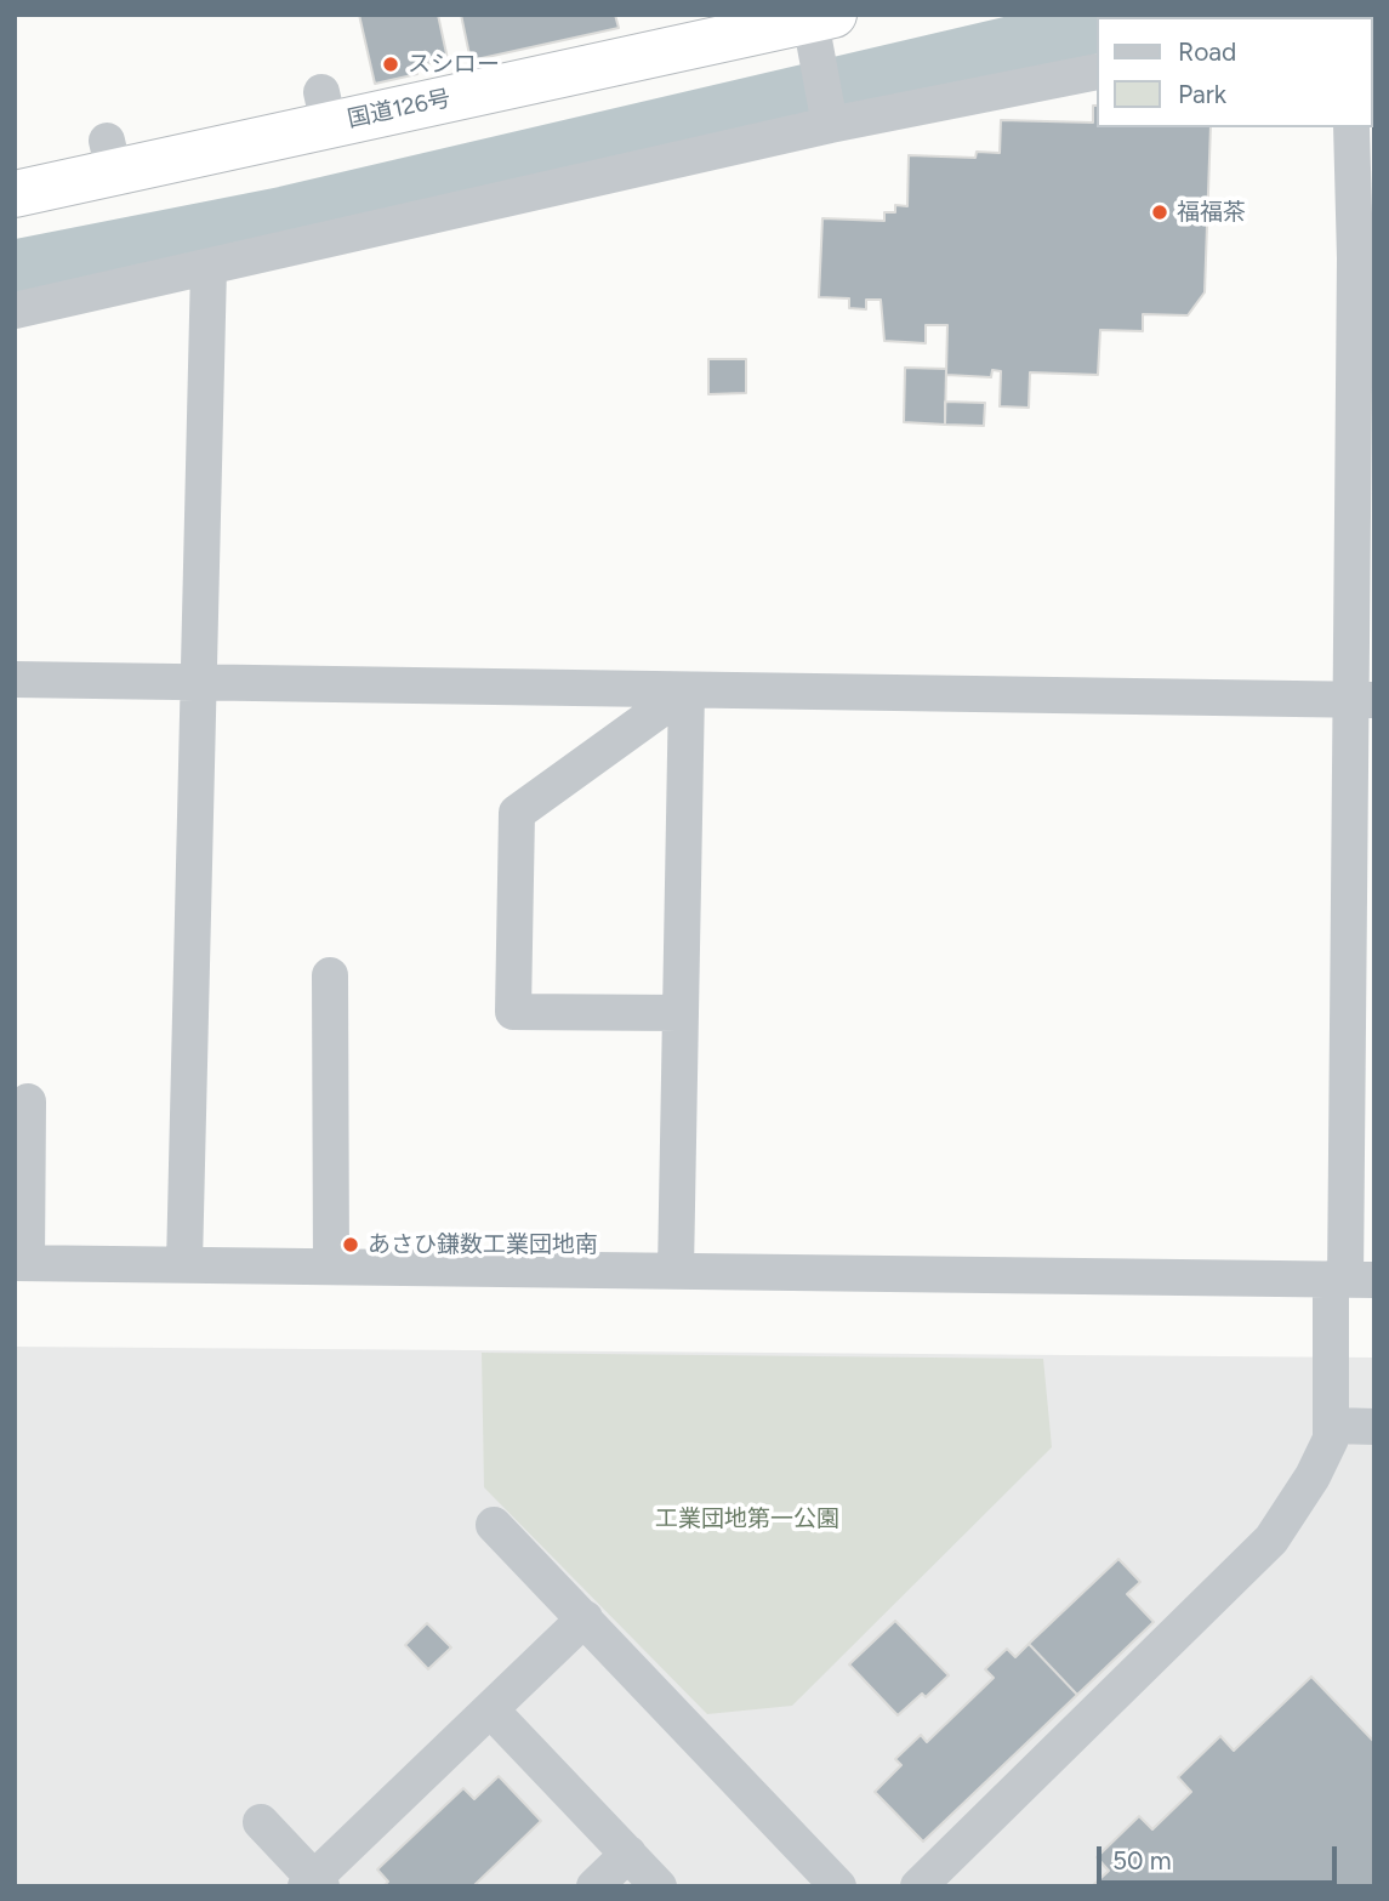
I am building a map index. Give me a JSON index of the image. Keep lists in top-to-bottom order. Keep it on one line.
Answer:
{"streets":{"highway":["国道126号"]},"parks":["工業団地第一公園"],"places":["スシロー","福福茶","あさひ鎌数工業団地南"],"legend":["Road","Park"],"scale_bar":"50 m"}
